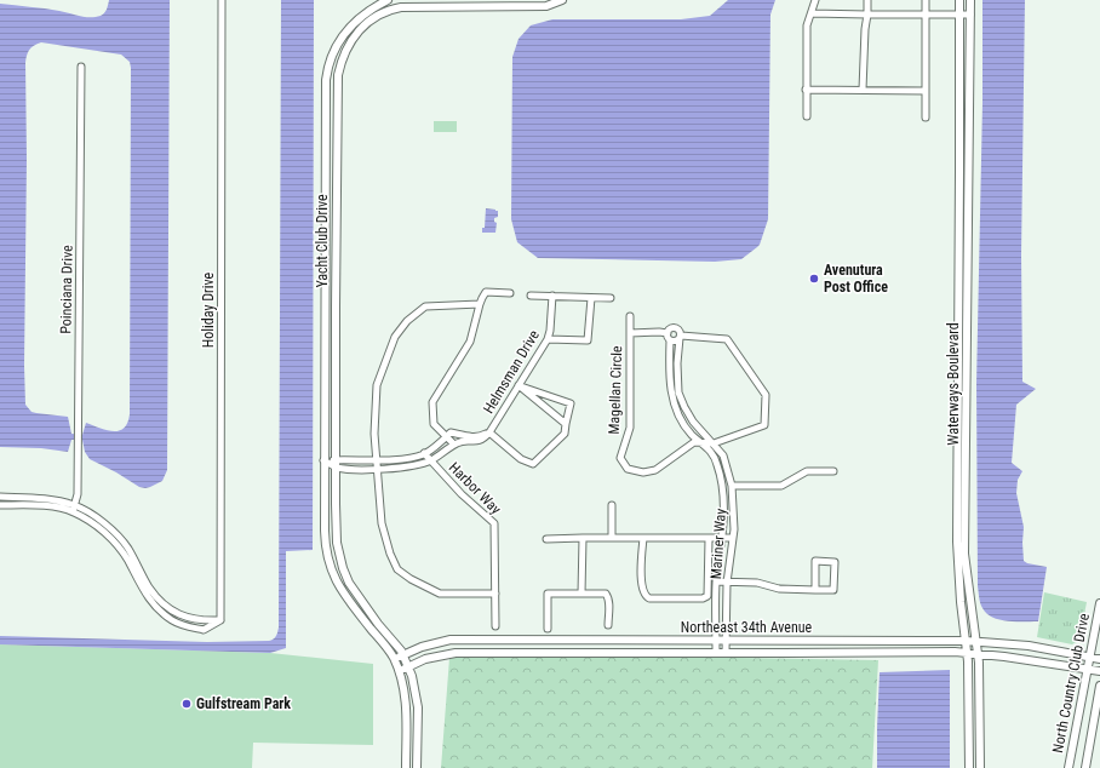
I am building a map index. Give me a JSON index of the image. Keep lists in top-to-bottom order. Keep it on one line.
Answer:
{"streets":{"street":["Yacht Club Drive","Poinciana Drive","Holiday Drive","Helmsman Drive","Waterways Boulevard","Magellan Circle","Harbor Way","Mariner Way","Northeast 34th Avenue","North Country Club Drive"]},"crossings":[["Yacht Club Drive","Harbor Way"],["Yacht Club Drive","Northeast 34th Avenue"],["Poinciana Drive","Holiday Drive"],["Helmsman Drive","Harbor Way"],["Waterways Boulevard","Northeast 34th Avenue"],["Magellan Circle","Mariner Way"],["Mariner Way","Northeast 34th Avenue"],["Northeast 34th Avenue","North Country Club Drive"]],"places":["Avenutura Post Office","Gulfstream Park"]}
